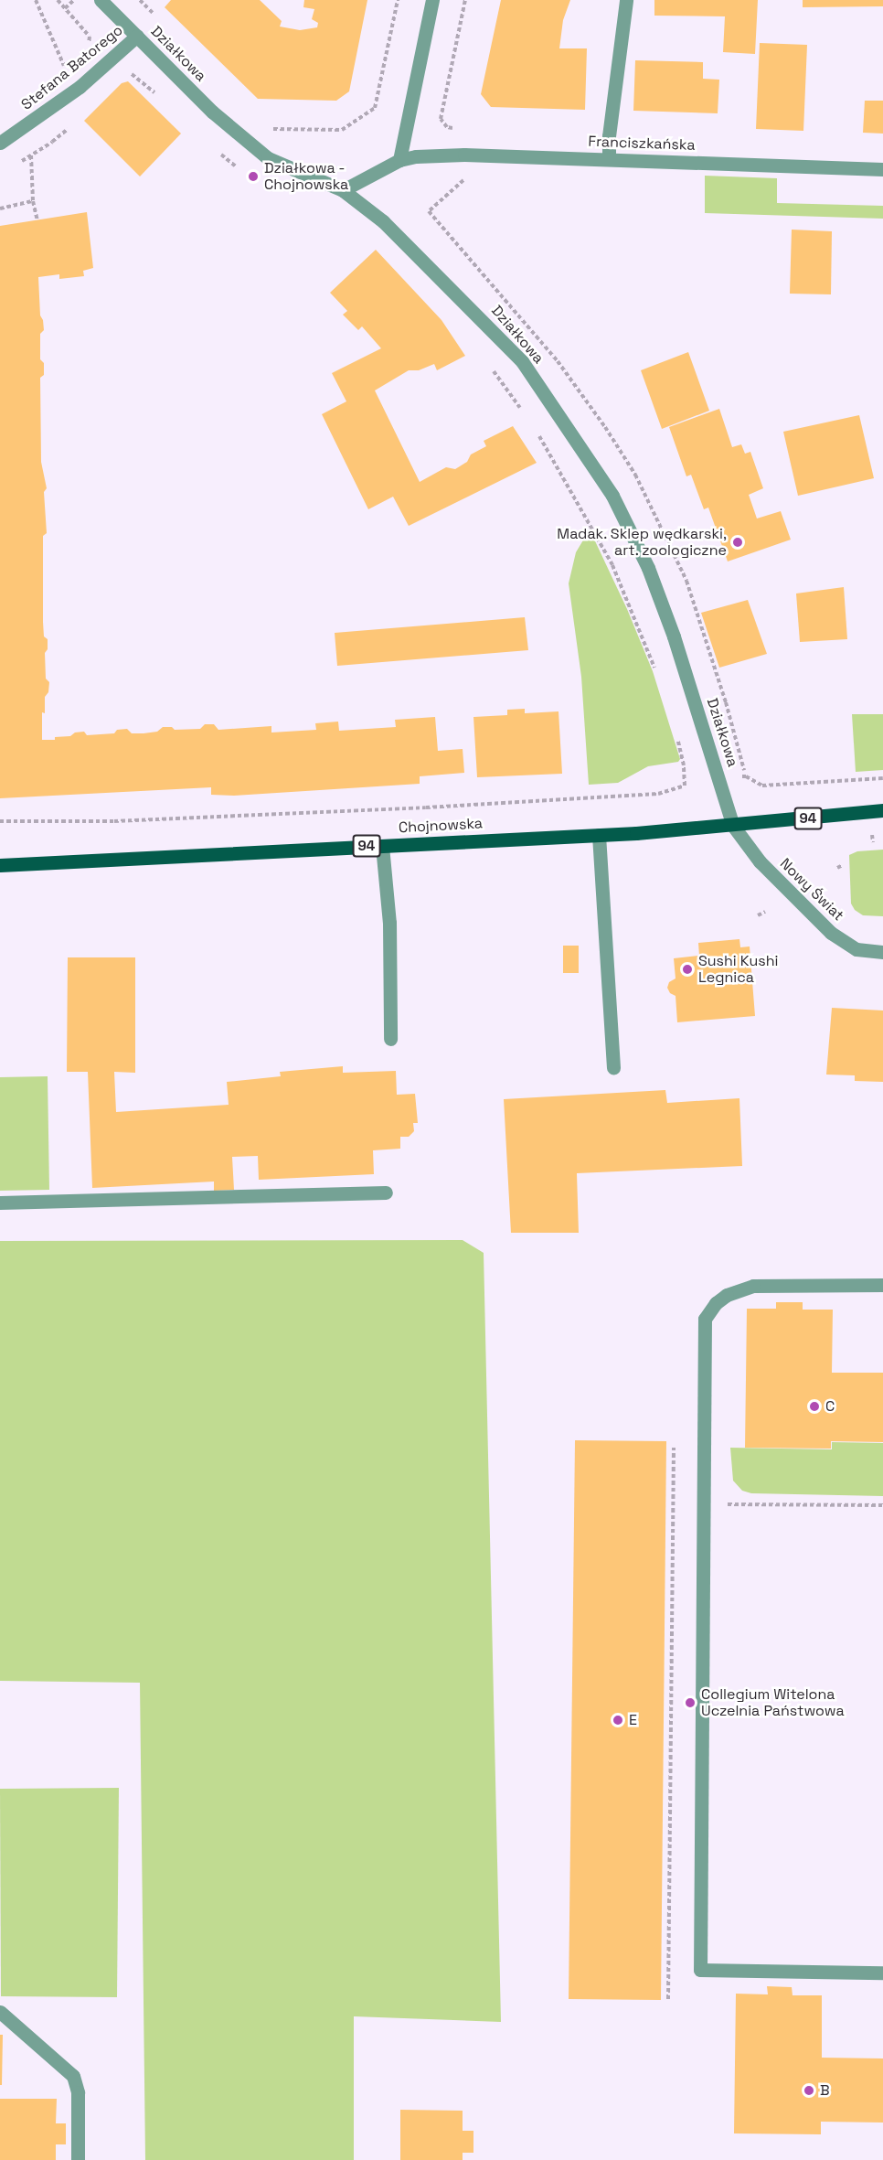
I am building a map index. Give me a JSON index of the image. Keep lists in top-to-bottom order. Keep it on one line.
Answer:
{"streets":{"main road":["94","Chojnowska"],"street":["Działkowa","Stefana Batorego","Franciszkańska","Nowy Świat"]},"crossings":[["Działkowa","Stefana Batorego"],["Działkowa","Franciszkańska"],["Działkowa","Chojnowska"],["Działkowa","Nowy Świat"],["Chojnowska","Nowy Świat"]],"places":["Działkowa - Chojnowska","Madak. Sklep wędkarski, art. zoologiczne","Sushi Kushi Legnica","C","Collegium Witelona Uczelnia Państwowa","E","B"]}
